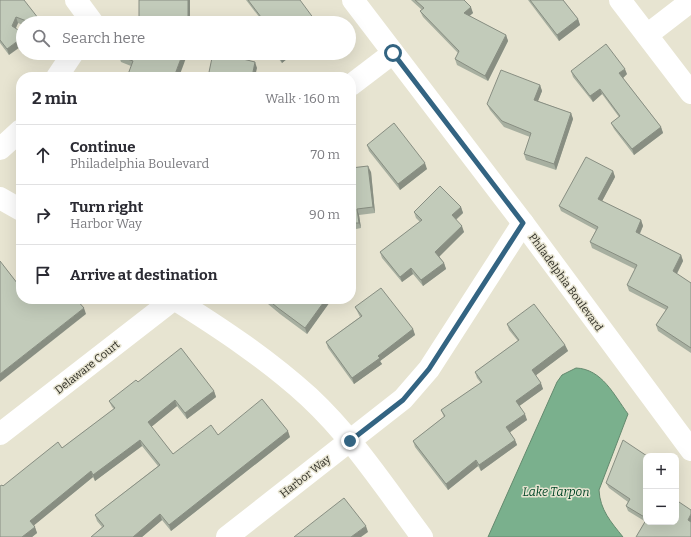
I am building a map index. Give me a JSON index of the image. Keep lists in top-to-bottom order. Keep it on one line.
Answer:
{"streets":{"street":["Philadelphia Boulevard","Delaware Court","Harbor Way"]},"crossings":[["Philadelphia Boulevard","Harbor Way"]],"water":["Lake Tarpon"],"page":{"search":"Search here","heading":["2 min","Walk · 160 m"],"list":[["Continue","Philadelphia Boulevard","70 m"],["Turn right","Harbor Way","90 m"],"Arrive at destination"],"map_buttons":["+","−"]}}
